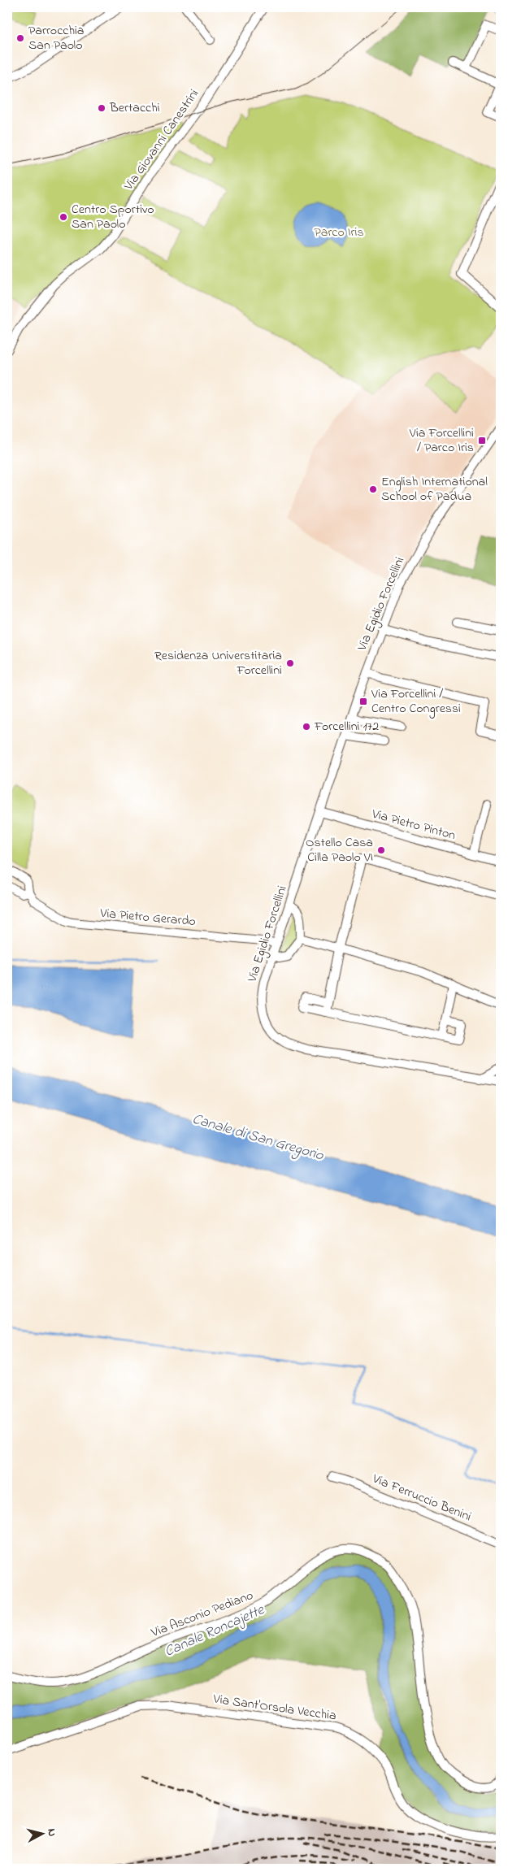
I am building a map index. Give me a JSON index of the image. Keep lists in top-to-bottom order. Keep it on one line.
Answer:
{"streets":{"street":["Via Giovanni Canestrini","Via Egidio Forcellini","Via Pietro Pinton","Via Pietro Gerardo","Via Ferruccio Benini","Via Asconio Pediano","Via Sant'Orsola Vecchia"]},"crossings":[["Via Egidio Forcellini","Via Pietro Pinton"],["Via Egidio Forcellini","Via Pietro Gerardo"]],"water":["Canale di San Gregorio","Canale Roncajette"],"parks":["Parco Iris"],"places":{"other":["Parrocchia San Paolo","Bertacchi","Centro Sportivo San Paolo","English International School of Padua","Residenza Universtitaria Forcellini","Forcellini 172","Ostello Casa Cilla Paolo VI"],"transit":["Via Forcellini / Parco Iris","Via Forcellini / Centro Congressi"]},"north":"right"}
